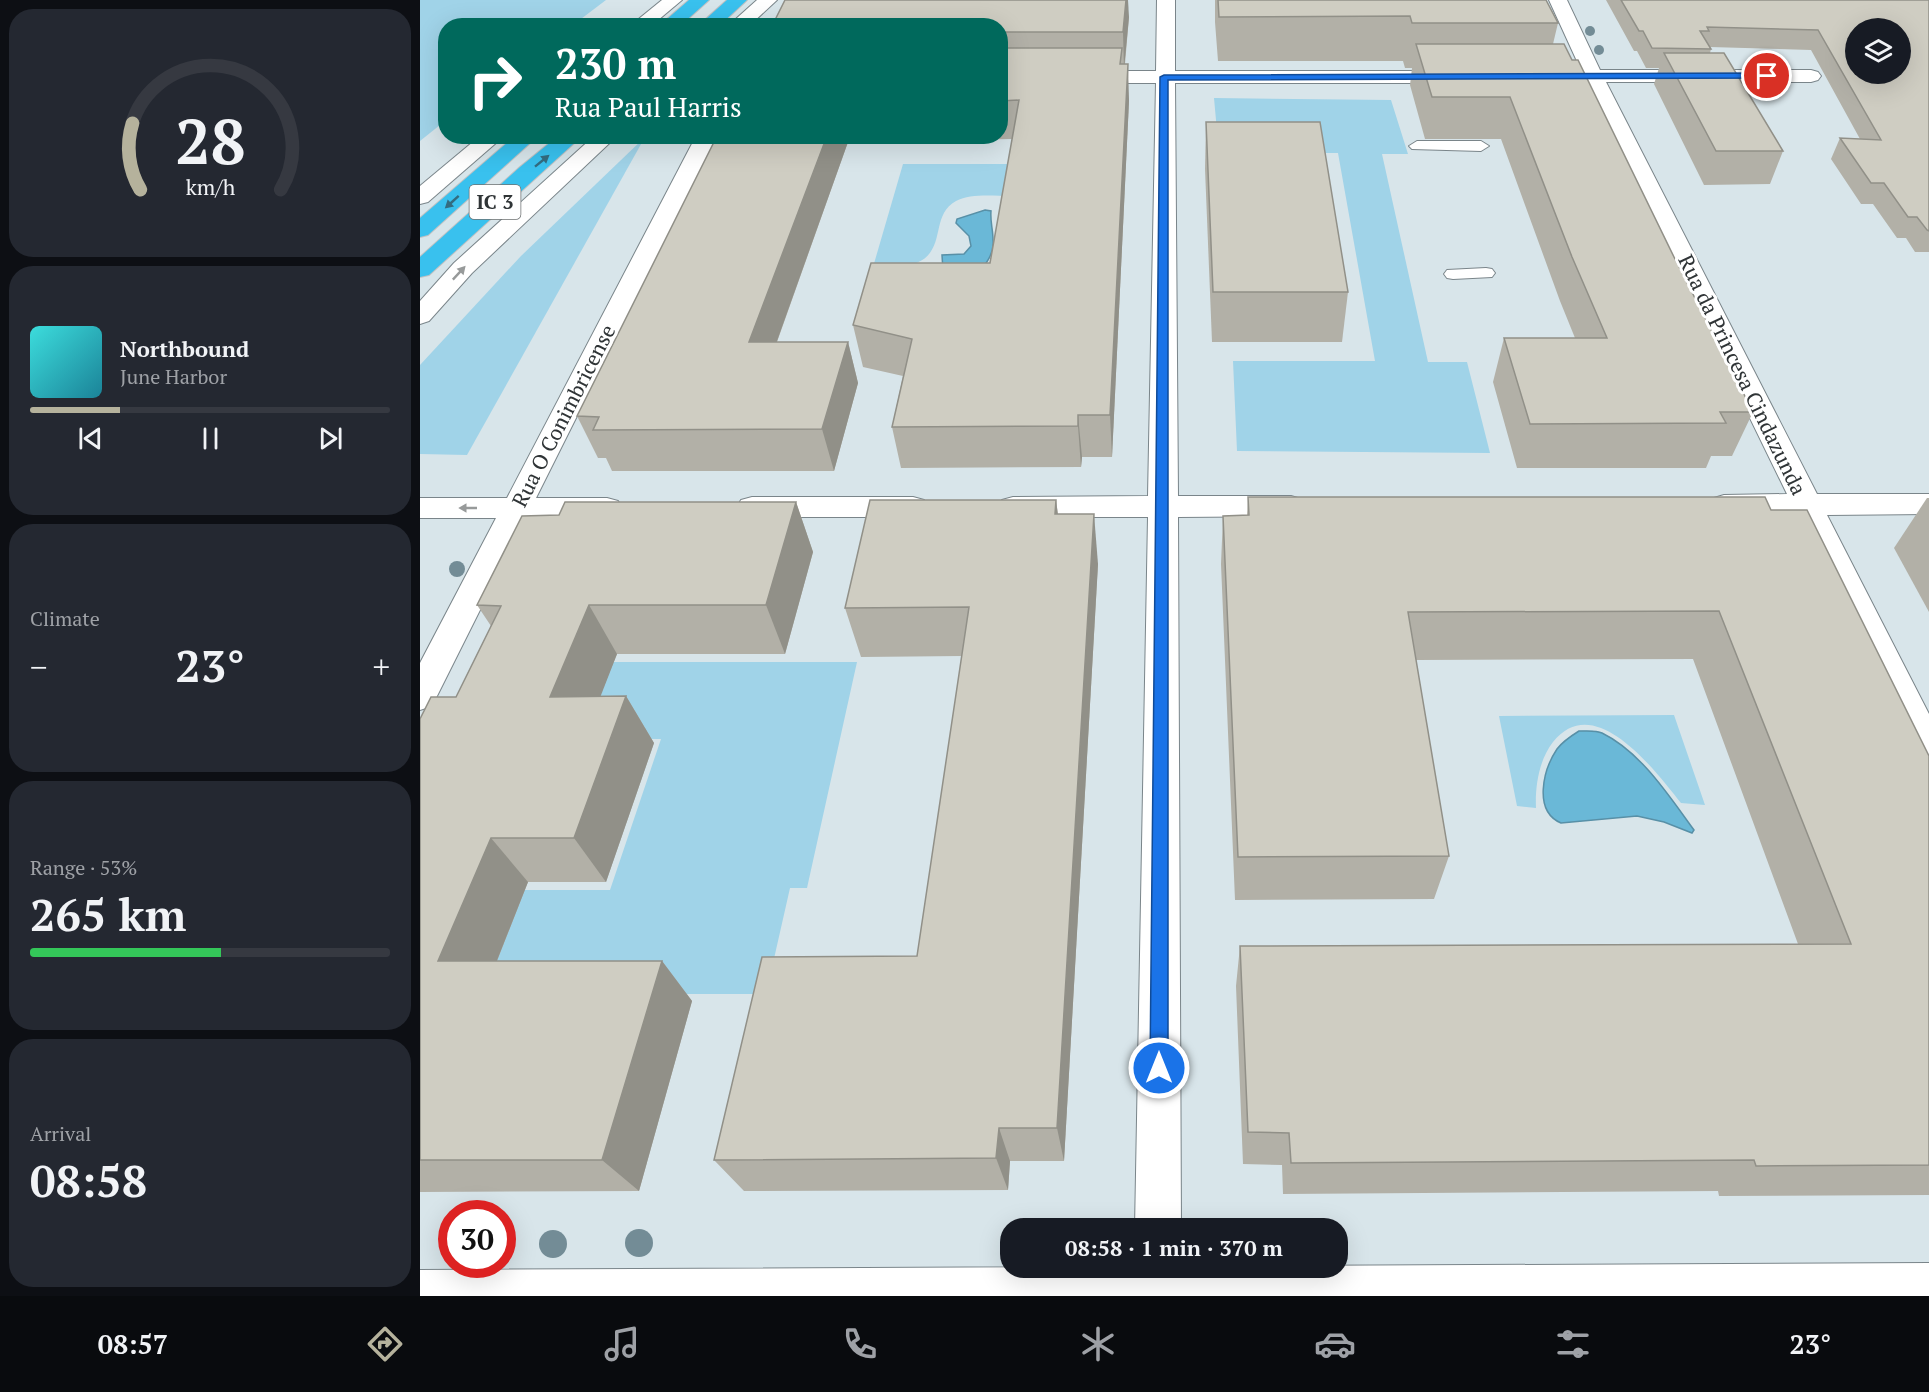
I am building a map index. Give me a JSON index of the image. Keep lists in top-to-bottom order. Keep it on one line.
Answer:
{"streets":{"highway":["IC 3"],"street":["Rua da Princesa Cindazunda","Rua O Conimbricense"]},"page":{"turn":["230 m","Rua Paul Harris"],"song":["Northbound","June Harbor"],"tile":["Climate",["Range · 53%","265 km"],["Arrival","08:58"]],"heat":["−","23°","+"],"limit":"30","trip":"08:58 · 1 min · 370 m","tabs":["08:57","23°"],"gauge":["28","km/h"]}}
